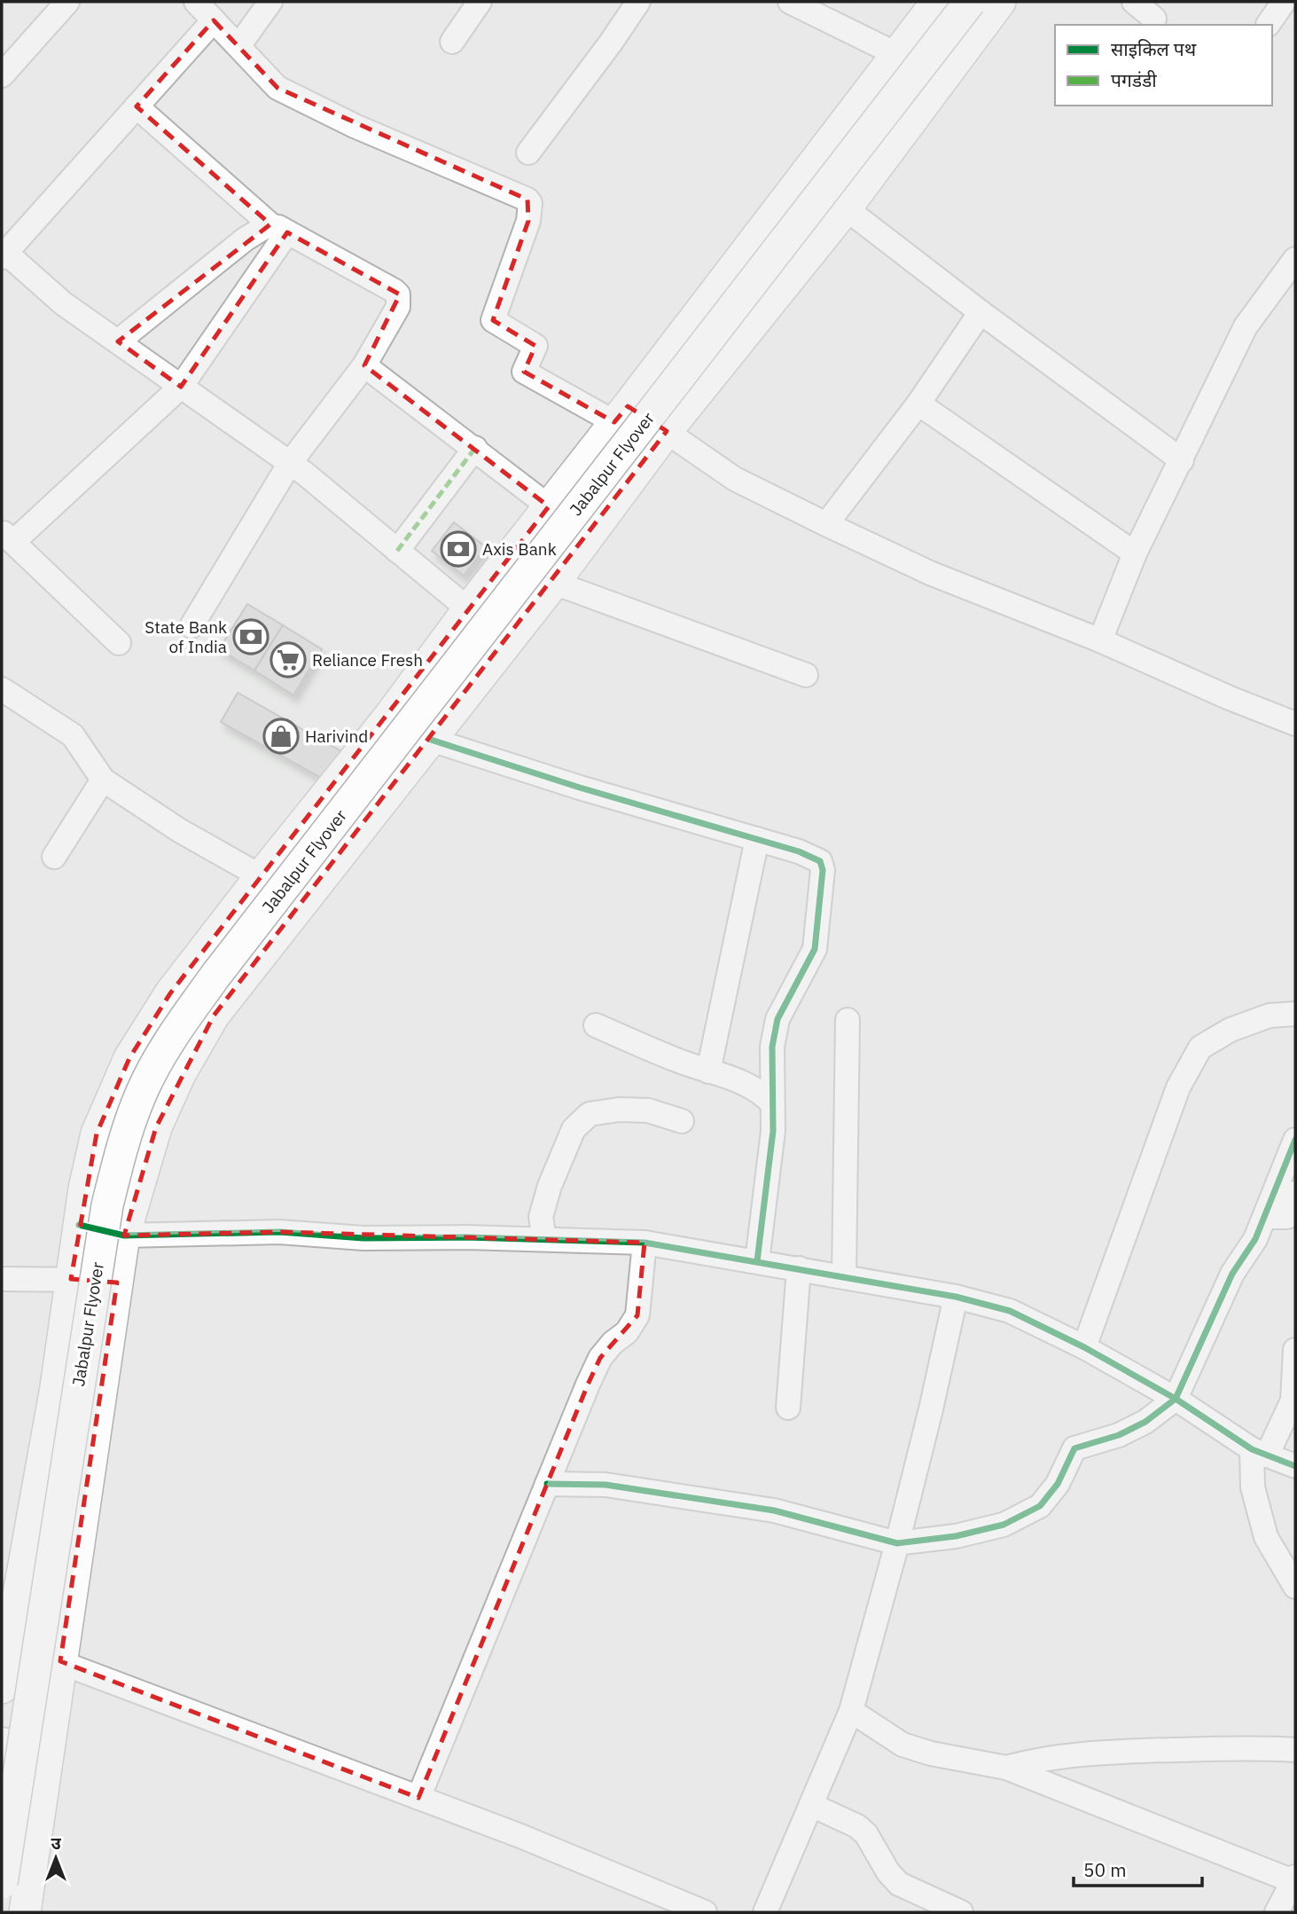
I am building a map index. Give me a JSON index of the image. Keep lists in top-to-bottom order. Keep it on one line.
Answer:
{"streets":{"main road":["Jabalpur Flyover"]},"places":{"bank":["Axis Bank","State Bank of India"],"supermarket":["Reliance Fresh"],"shop":["Harivind"]},"legend":["साइकिल पथ","पगडंडी"],"scale_bar":"50 m","north":"top"}
